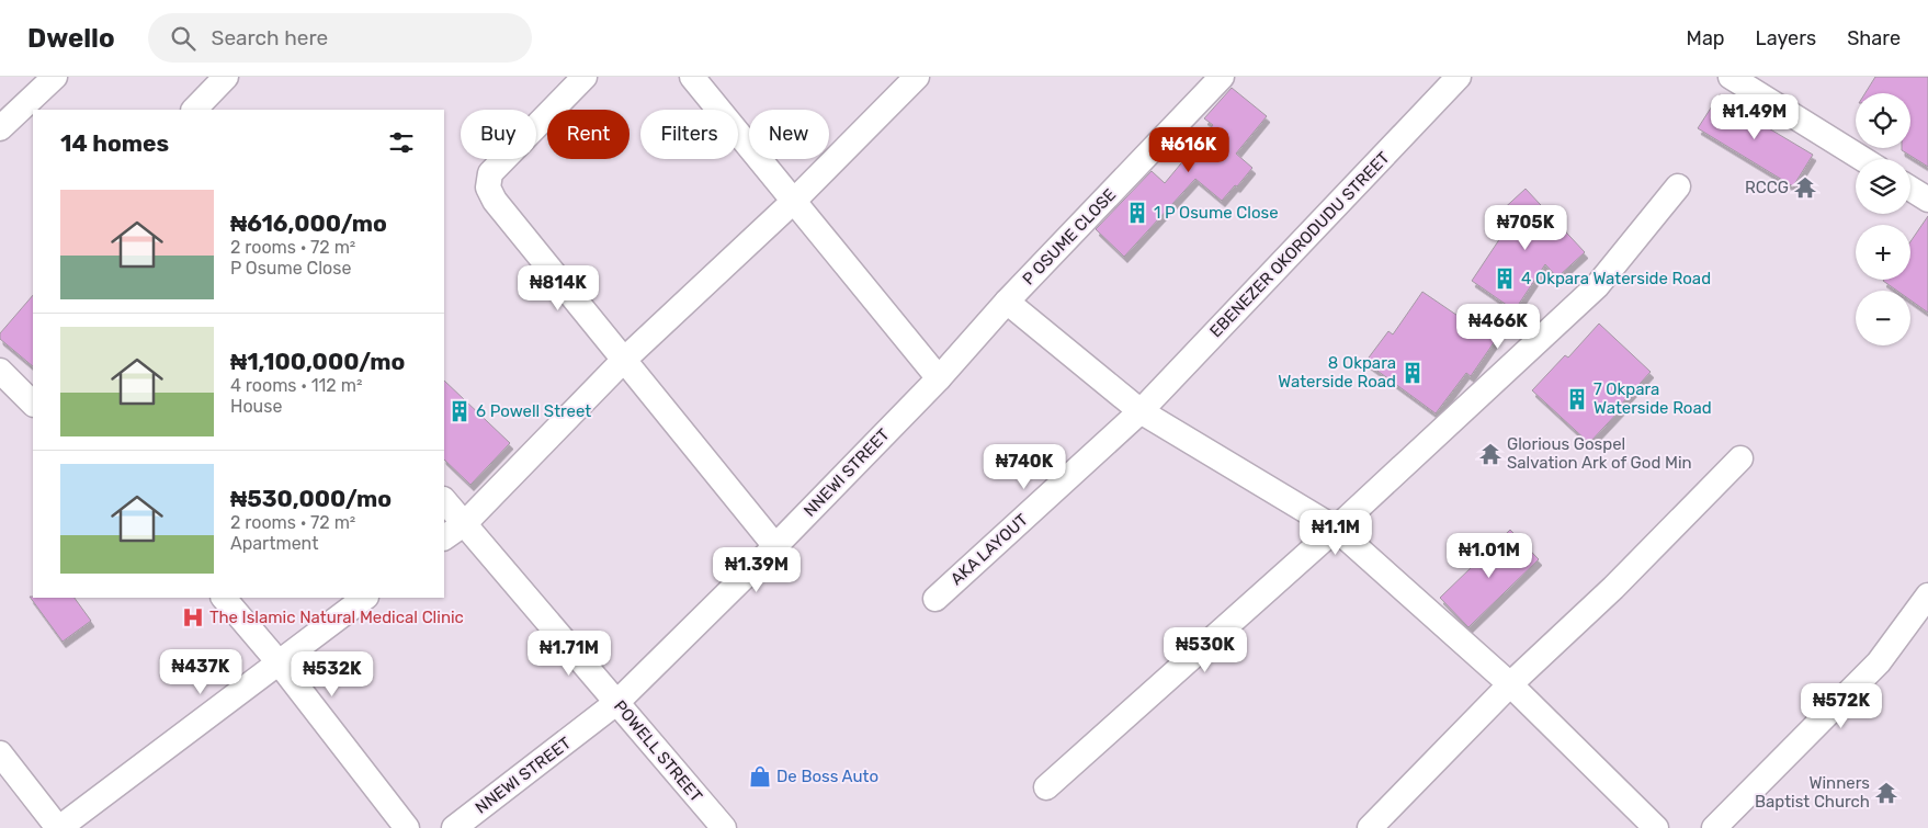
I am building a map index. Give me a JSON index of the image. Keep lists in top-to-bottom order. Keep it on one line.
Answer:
{"streets":{"street":["P OSUME CLOSE","EBENEZER OKORODUDU STREET","NNEWI STREET","AKA LAYOUT","POWELL STREET"]},"crossings":[["P OSUME CLOSE","NNEWI STREET"],["EBENEZER OKORODUDU STREET","AKA LAYOUT"],["NNEWI STREET","POWELL STREET"]],"places":{"temple":["RCCG","Glorious Gospel Salvation Ark of God Min","Winners Baptist Church"],"building":["1 P Osume Close","4 Okpara Waterside Road","8 Okpara Waterside Road","7 Okpara Waterside Road","6 Powell Street"],"hospital":["The Islamic Natural Medical Clinic"],"shop":["De Boss Auto"]},"page":{"header":"Dwello","search":"Search here","nav":["Map","Layers","Share"],"map_buttons":["+","−"],"price":["₦1.49M","₦616K","₦705K","₦814K","₦466K","₦740K","₦1.1M","₦1.01M","₦1.39M","₦530K","₦1.71M","₦437K","₦532K","₦572K"],"chip":["Buy","Rent","Filters","New"],"heading":"14 homes","list":[{"name":"₦616,000/mo","note":"2 rooms · 72 m² · P Osume Close"},{"name":"₦1,100,000/mo","note":"4 rooms · 112 m² · House"},{"name":"₦530,000/mo","note":"2 rooms · 72 m² · Apartment"}]}}
